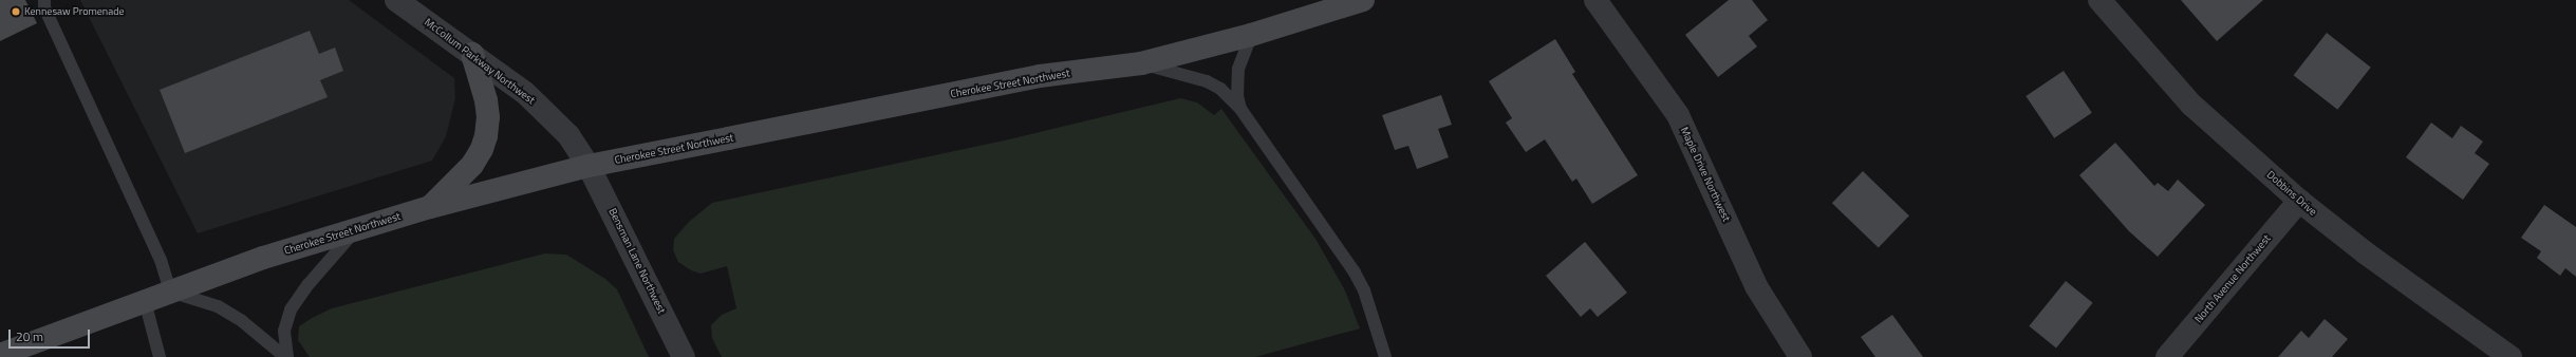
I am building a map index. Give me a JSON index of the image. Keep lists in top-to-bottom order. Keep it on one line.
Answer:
{"streets":{"main road":["Cherokee Street Northwest"],"street":["McCollum Parkway Northwest","Maple Drive Northwest","Dobbins Drive","Bensman Lane Northwest","North Avenue Northwest"]},"crossings":[["McCollum Parkway Northwest","Cherokee Street Northwest"],["McCollum Parkway Northwest","Bensman Lane Northwest"],["Cherokee Street Northwest","Bensman Lane Northwest"],["Dobbins Drive","North Avenue Northwest"]],"places":["Kennesaw Promenade"],"scale_bar":"20 m"}
